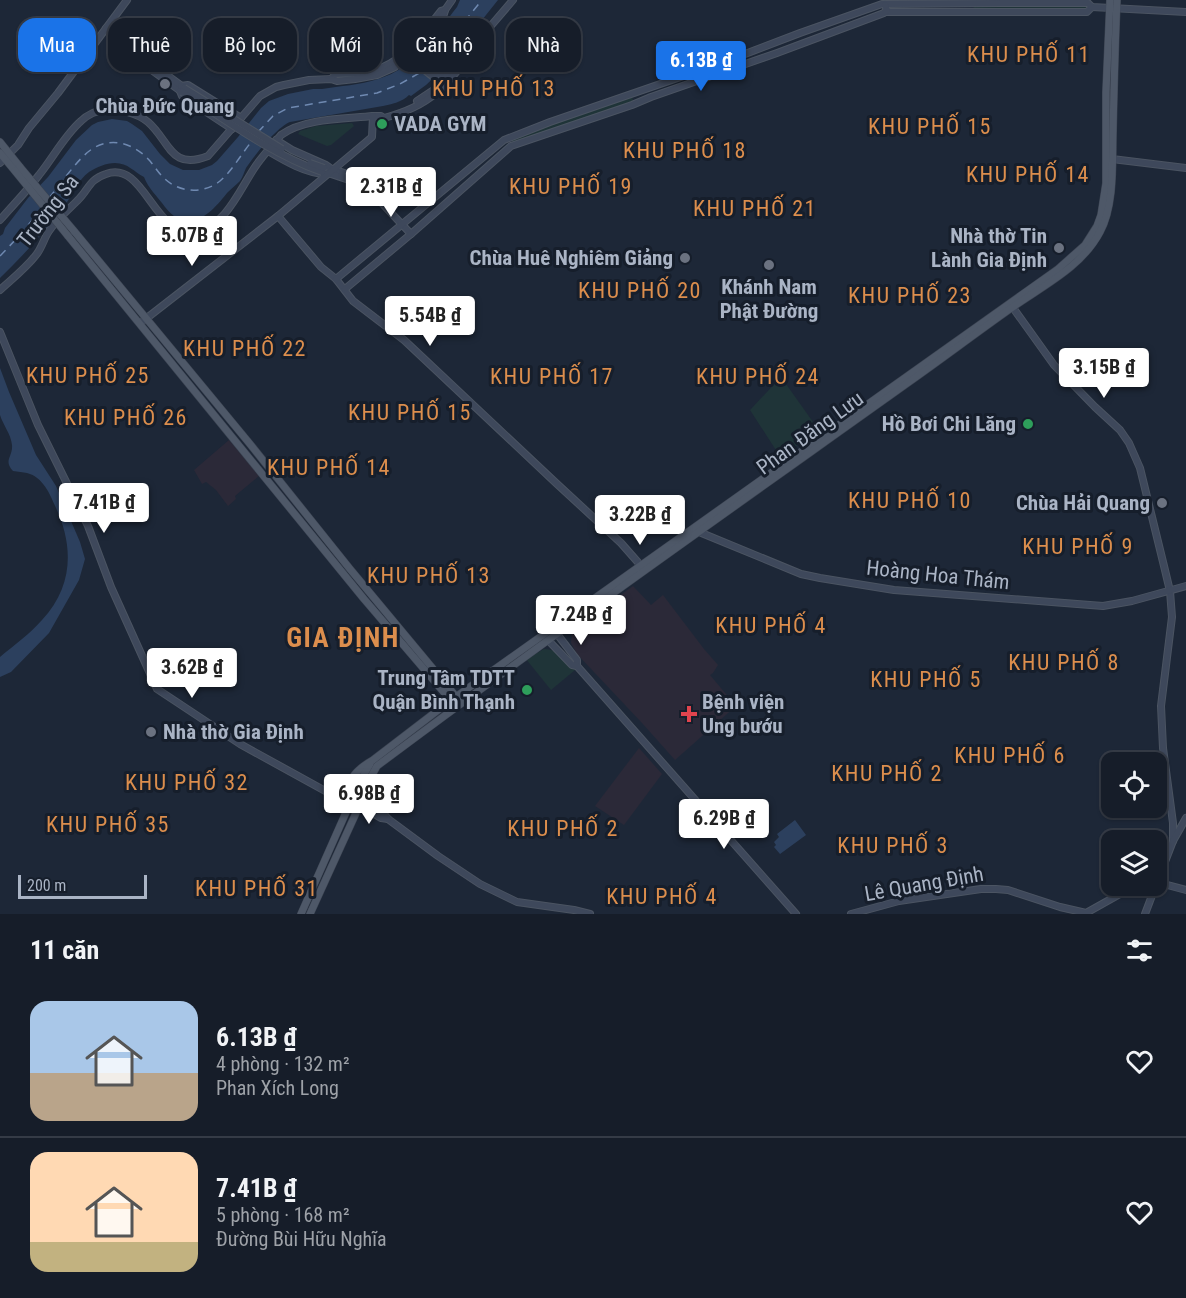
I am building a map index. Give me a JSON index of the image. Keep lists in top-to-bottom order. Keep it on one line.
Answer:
{"streets":{"main road":["Phan Đăng Lưu"],"street":["Trường Sa","Hoàng Hoa Thám","Lê Quang Định"]},"crossings":[["Phan Đăng Lưu","Hoàng Hoa Thám"]],"districts":["KHU PHỐ 11","KHU PHỐ 13","KHU PHỐ 15","KHU PHỐ 18","KHU PHỐ 14","KHU PHỐ 19","KHU PHỐ 21","KHU PHỐ 20","KHU PHỐ 23","KHU PHỐ 22","KHU PHỐ 25","KHU PHỐ 17","KHU PHỐ 24","KHU PHỐ 15","KHU PHỐ 26","KHU PHỐ 14","KHU PHỐ 10","KHU PHỐ 9","KHU PHỐ 13","KHU PHỐ 4","GIA ĐỊNH","KHU PHỐ 8","KHU PHỐ 5","KHU PHỐ 6","KHU PHỐ 2","KHU PHỐ 32","KHU PHỐ 35","KHU PHỐ 2","KHU PHỐ 3","KHU PHỐ 31","KHU PHỐ 4"],"places":{"other":["Chùa Đức Quang","VADA GYM","Nhà thờ Tin Lành Gia Định","Chùa Huê Nghiêm Giảng","Khánh Nam Phật Đường","Hồ Bơi Chi Lăng","Chùa Hải Quang","Trung Tâm TDTT Quận Bình Thạnh","Nhà thờ Gia Định"],"health":["Bệnh viện Ung bướu"]},"scale_bar":"200 m","page":{"chip":["Mua","Thuê","Bộ lọc","Mới","Căn hộ","Nhà"],"price":["6.13B ₫","2.31B ₫","5.07B ₫","5.54B ₫","3.15B ₫","7.41B ₫","3.22B ₫","7.24B ₫","3.62B ₫","6.98B ₫","6.29B ₫"],"scale":"200 m","heading":"11 căn","list":[{"name":"6.13B ₫","note":"4 phòng · 132 m² · Phan Xích Long"},{"name":"7.41B ₫","note":"5 phòng · 168 m² · Đường Bùi Hữu Nghĩa"}]}}
